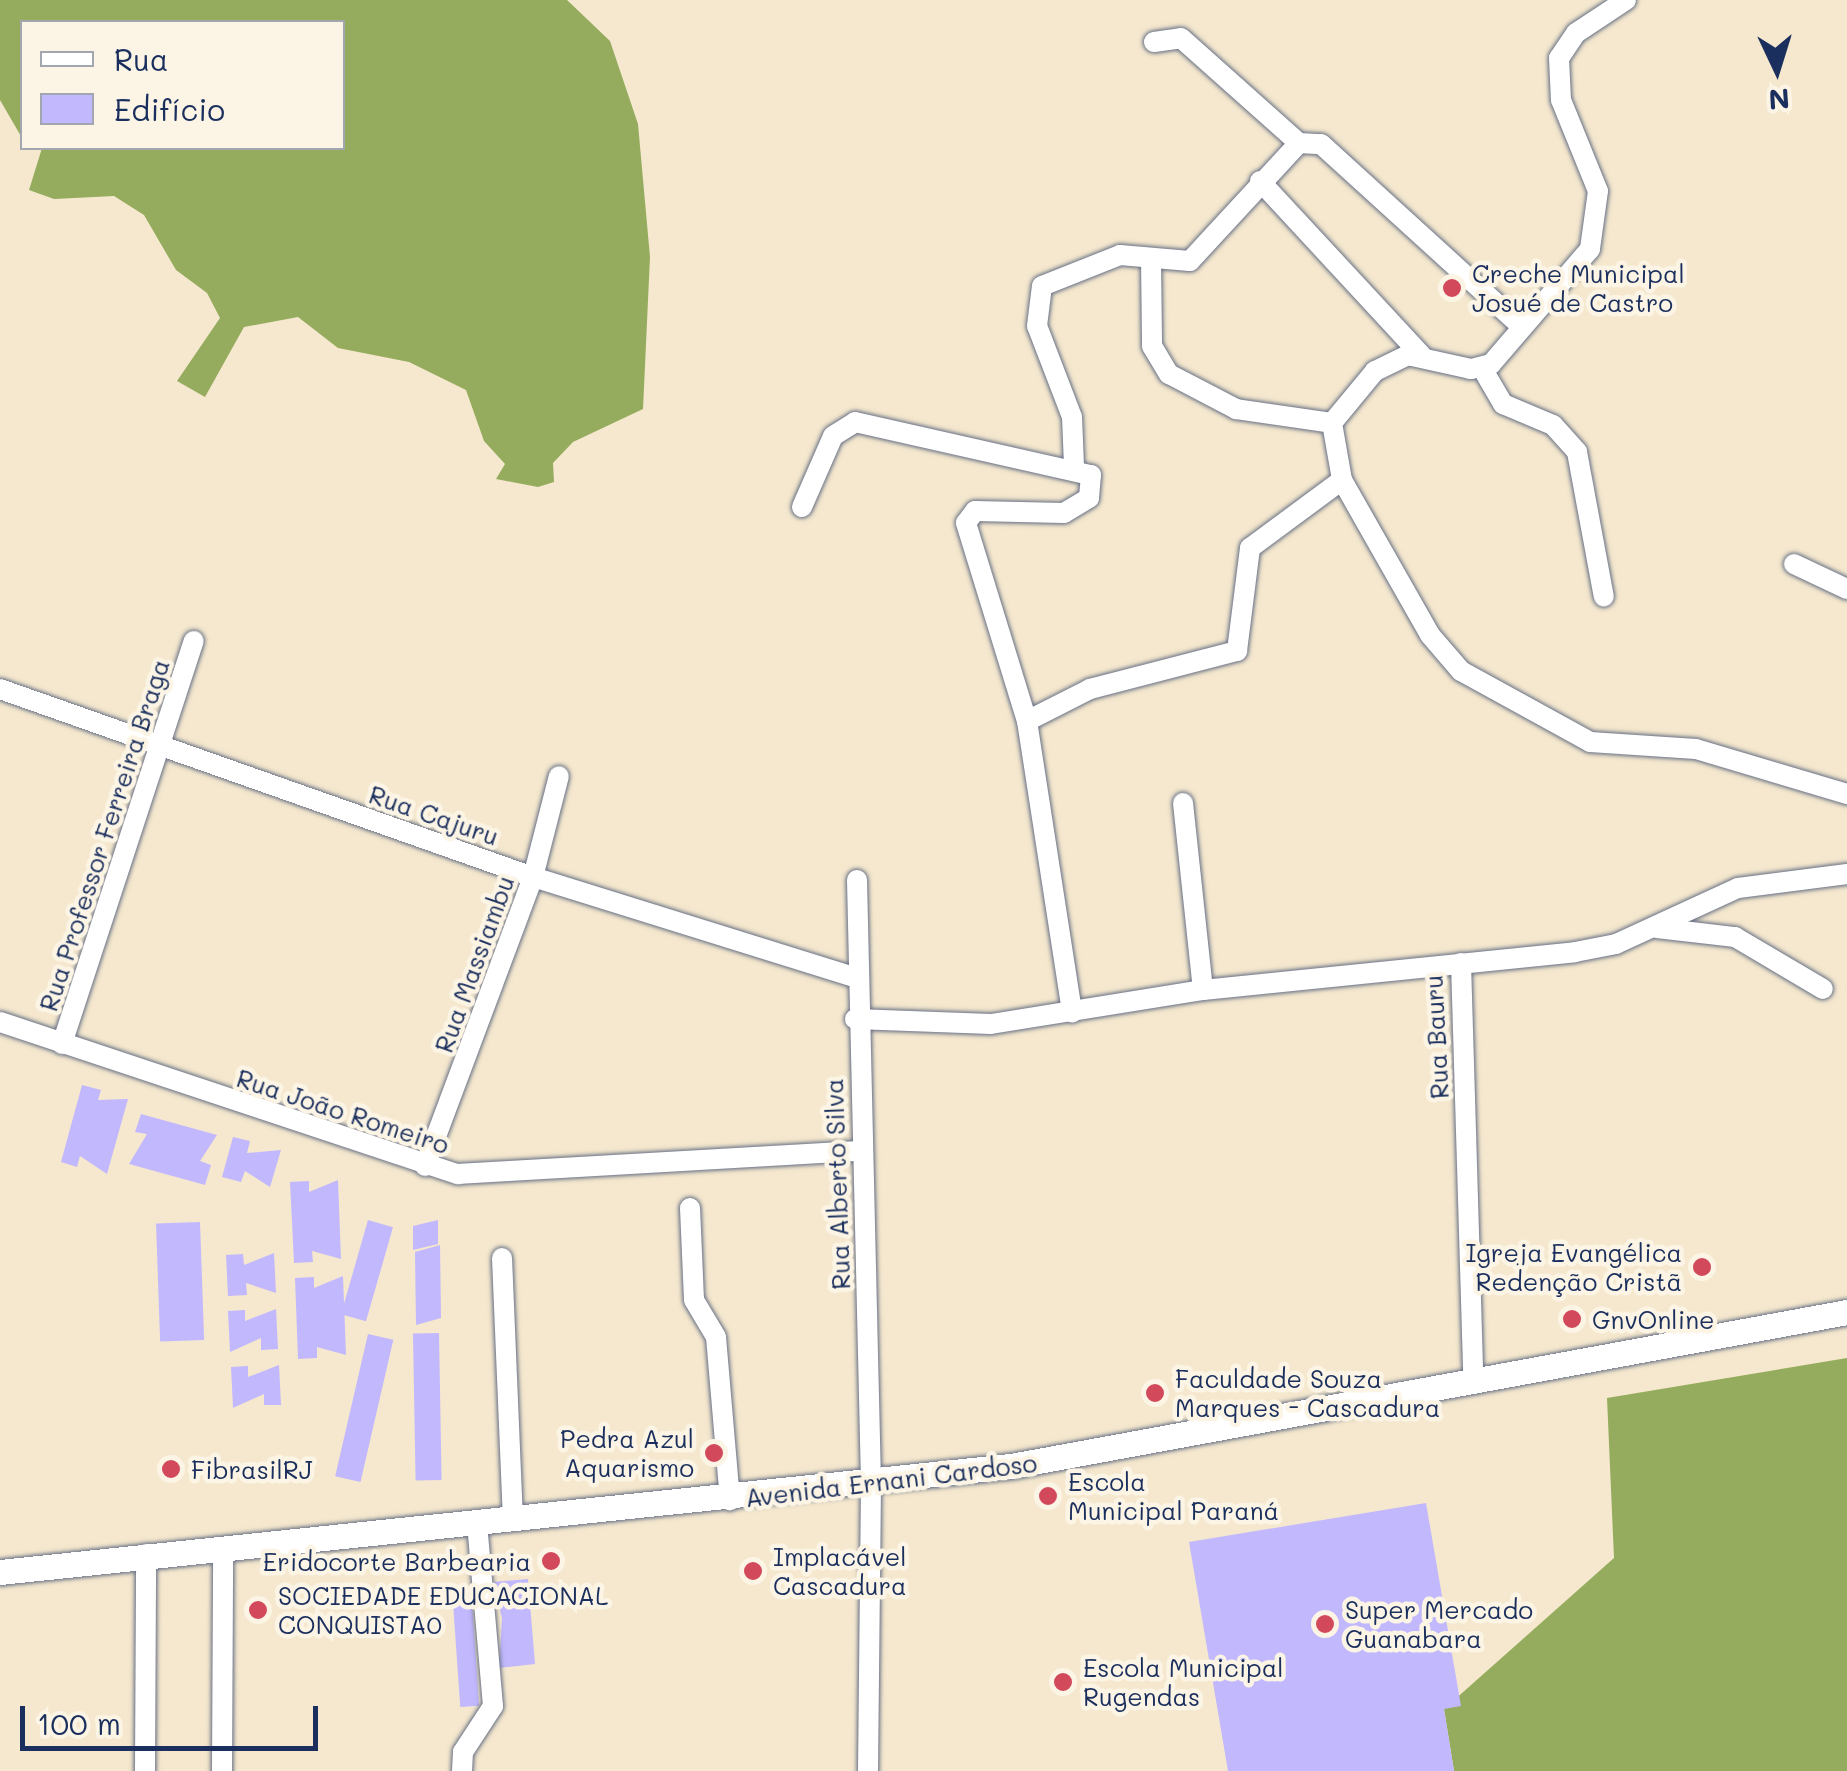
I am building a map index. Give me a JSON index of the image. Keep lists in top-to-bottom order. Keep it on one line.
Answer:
{"streets":{"main road":["Avenida Ernani Cardoso"],"street":["Rua Cajuru","Rua Professor Ferreira Braga","Rua Massiambu","Rua Bauru","Rua João Romeiro","Rua Alberto Silva"]},"crossings":[["Rua Cajuru","Rua Professor Ferreira Braga"],["Rua Cajuru","Rua Massiambu"],["Rua Cajuru","Rua Alberto Silva"],["Rua Professor Ferreira Braga","Rua João Romeiro"],["Rua Massiambu","Rua João Romeiro"],["Rua Bauru","Rua Alberto Silva"],["Rua Bauru","Avenida Ernani Cardoso"],["Rua João Romeiro","Rua Alberto Silva"],["Rua Alberto Silva","Avenida Ernani Cardoso"]],"places":["Creche Municipal Josué de Castro","Igreja Evangélica Redenção Cristã","GnvOnline","Faculdade Souza Marques - Cascadura","Pedra Azul Aquarismo","FibrasilRJ","Escola Municipal Paraná","Eridocorte Barbearia","Implacável Cascadura","SOCIEDADE EDUCACIONAL CONQUISTA0","Super Mercado Guanabara","Escola Municipal Rugendas"],"legend":["Rua","Edifício"],"scale_bar":"100 m","north":"bottom"}
